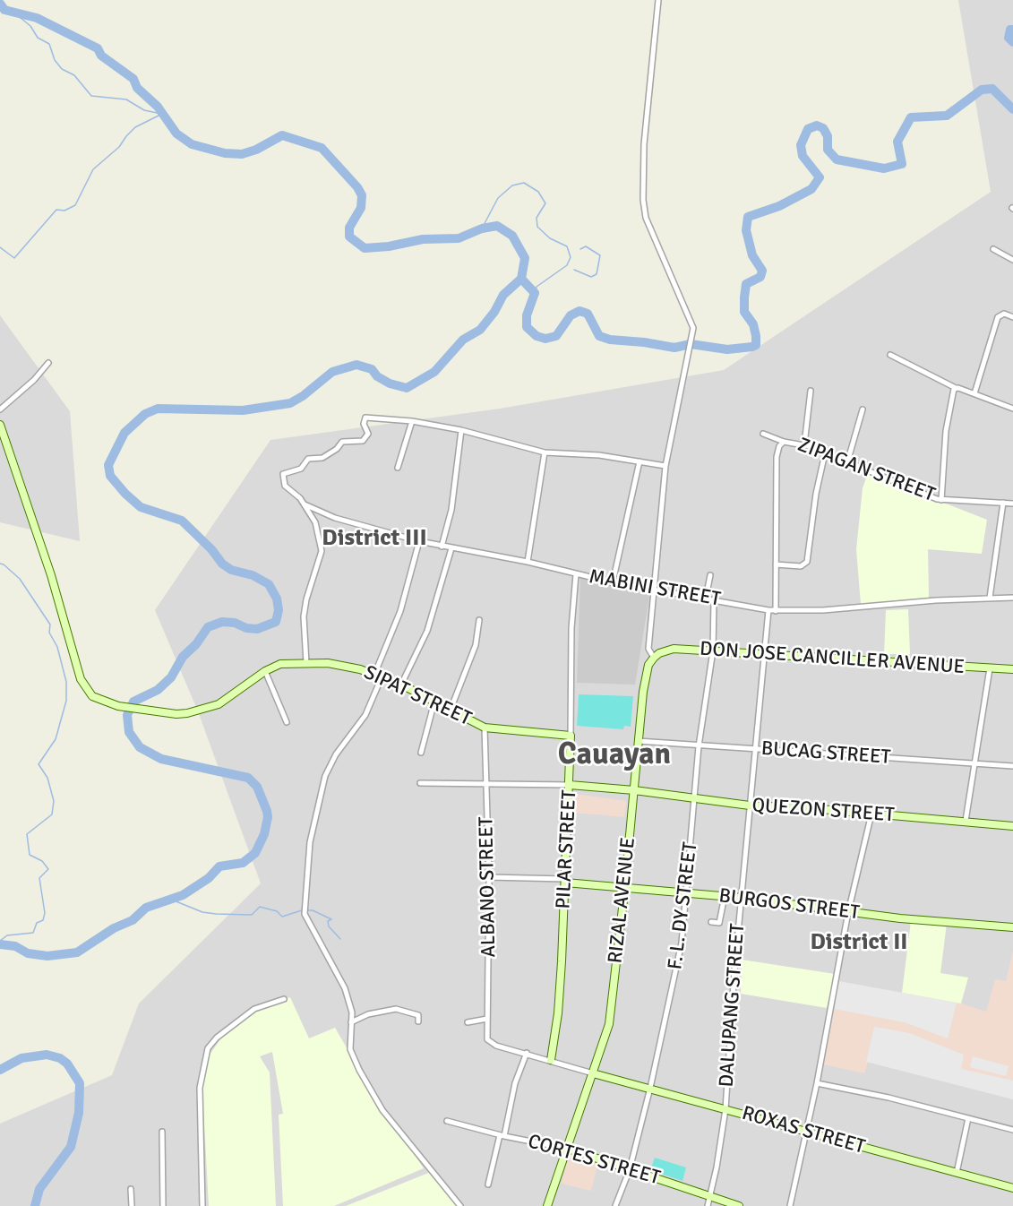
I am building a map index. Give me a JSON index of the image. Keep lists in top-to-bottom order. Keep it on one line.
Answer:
{"streets":{"street":["ZIPAGAN STREET","MABINI STREET","DON JOSE CANCILLER AVENUE","SIPAT STREET","BUCAG STREET","QUEZON STREET","PILAR STREET","ALBANO STREET","RIZAL AVENUE","BURGOS STREET","F. L. DY STREET","DALUPANG STREET","ROXAS STREET","CORTES STREET"]},"crossings":[["MABINI STREET","PILAR STREET"],["MABINI STREET","F. L. DY STREET"],["MABINI STREET","DALUPANG STREET"],["DON JOSE CANCILLER AVENUE","RIZAL AVENUE"],["DON JOSE CANCILLER AVENUE","F. L. DY STREET"],["DON JOSE CANCILLER AVENUE","DALUPANG STREET"],["SIPAT STREET","PILAR STREET"],["SIPAT STREET","ALBANO STREET"],["BUCAG STREET","RIZAL AVENUE"],["BUCAG STREET","F. L. DY STREET"],["BUCAG STREET","DALUPANG STREET"],["QUEZON STREET","PILAR STREET"],["QUEZON STREET","RIZAL AVENUE"],["QUEZON STREET","F. L. DY STREET"],["QUEZON STREET","DALUPANG STREET"],["PILAR STREET","BURGOS STREET"],["RIZAL AVENUE","BURGOS STREET"],["RIZAL AVENUE","ROXAS STREET"],["RIZAL AVENUE","CORTES STREET"],["BURGOS STREET","F. L. DY STREET"],["BURGOS STREET","DALUPANG STREET"],["F. L. DY STREET","ROXAS STREET"],["F. L. DY STREET","CORTES STREET"],["DALUPANG STREET","ROXAS STREET"],["DALUPANG STREET","CORTES STREET"]],"districts":["District III","Cauayan","District II"]}
